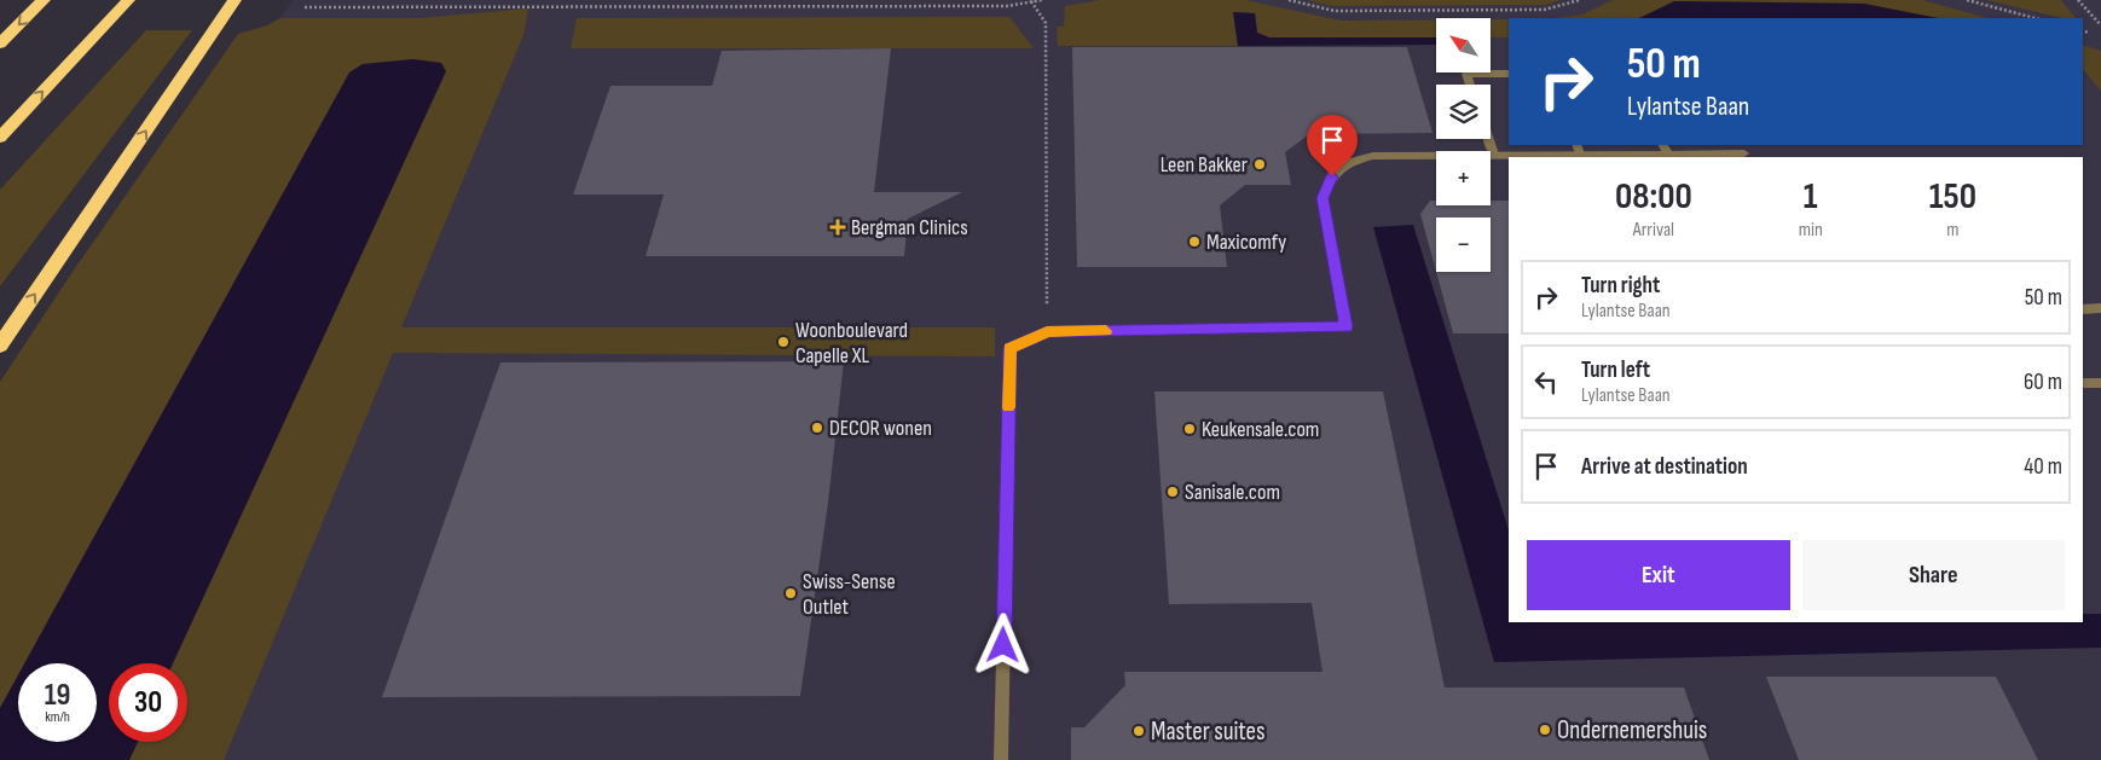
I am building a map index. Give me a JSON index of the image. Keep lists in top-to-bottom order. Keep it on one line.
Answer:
{"places":{"other":["Leen Bakker","Maxicomfy","Woonboulevard Capelle XL","DECOR wonen","Keukensale.com","Sanisale.com","Swiss-Sense Outlet","Ondernemershuis","Master suites"],"health":["Bergman Clinics"]},"north":"top left","page":{"map_buttons":["+","−"],"turn":["50 m","Lylantse Baan"],"eta":["08:00","Arrival","1","min","150","m"],"list":[{"name":"Turn right","note":"Lylantse Baan","value":"50 m"},{"name":"Turn left","note":"Lylantse Baan","value":"60 m"},{"name":"Arrive at destination","value":"40 m"}],"buttons":["Exit","Share"],"speed":"19 km/h","limit":"30"}}
